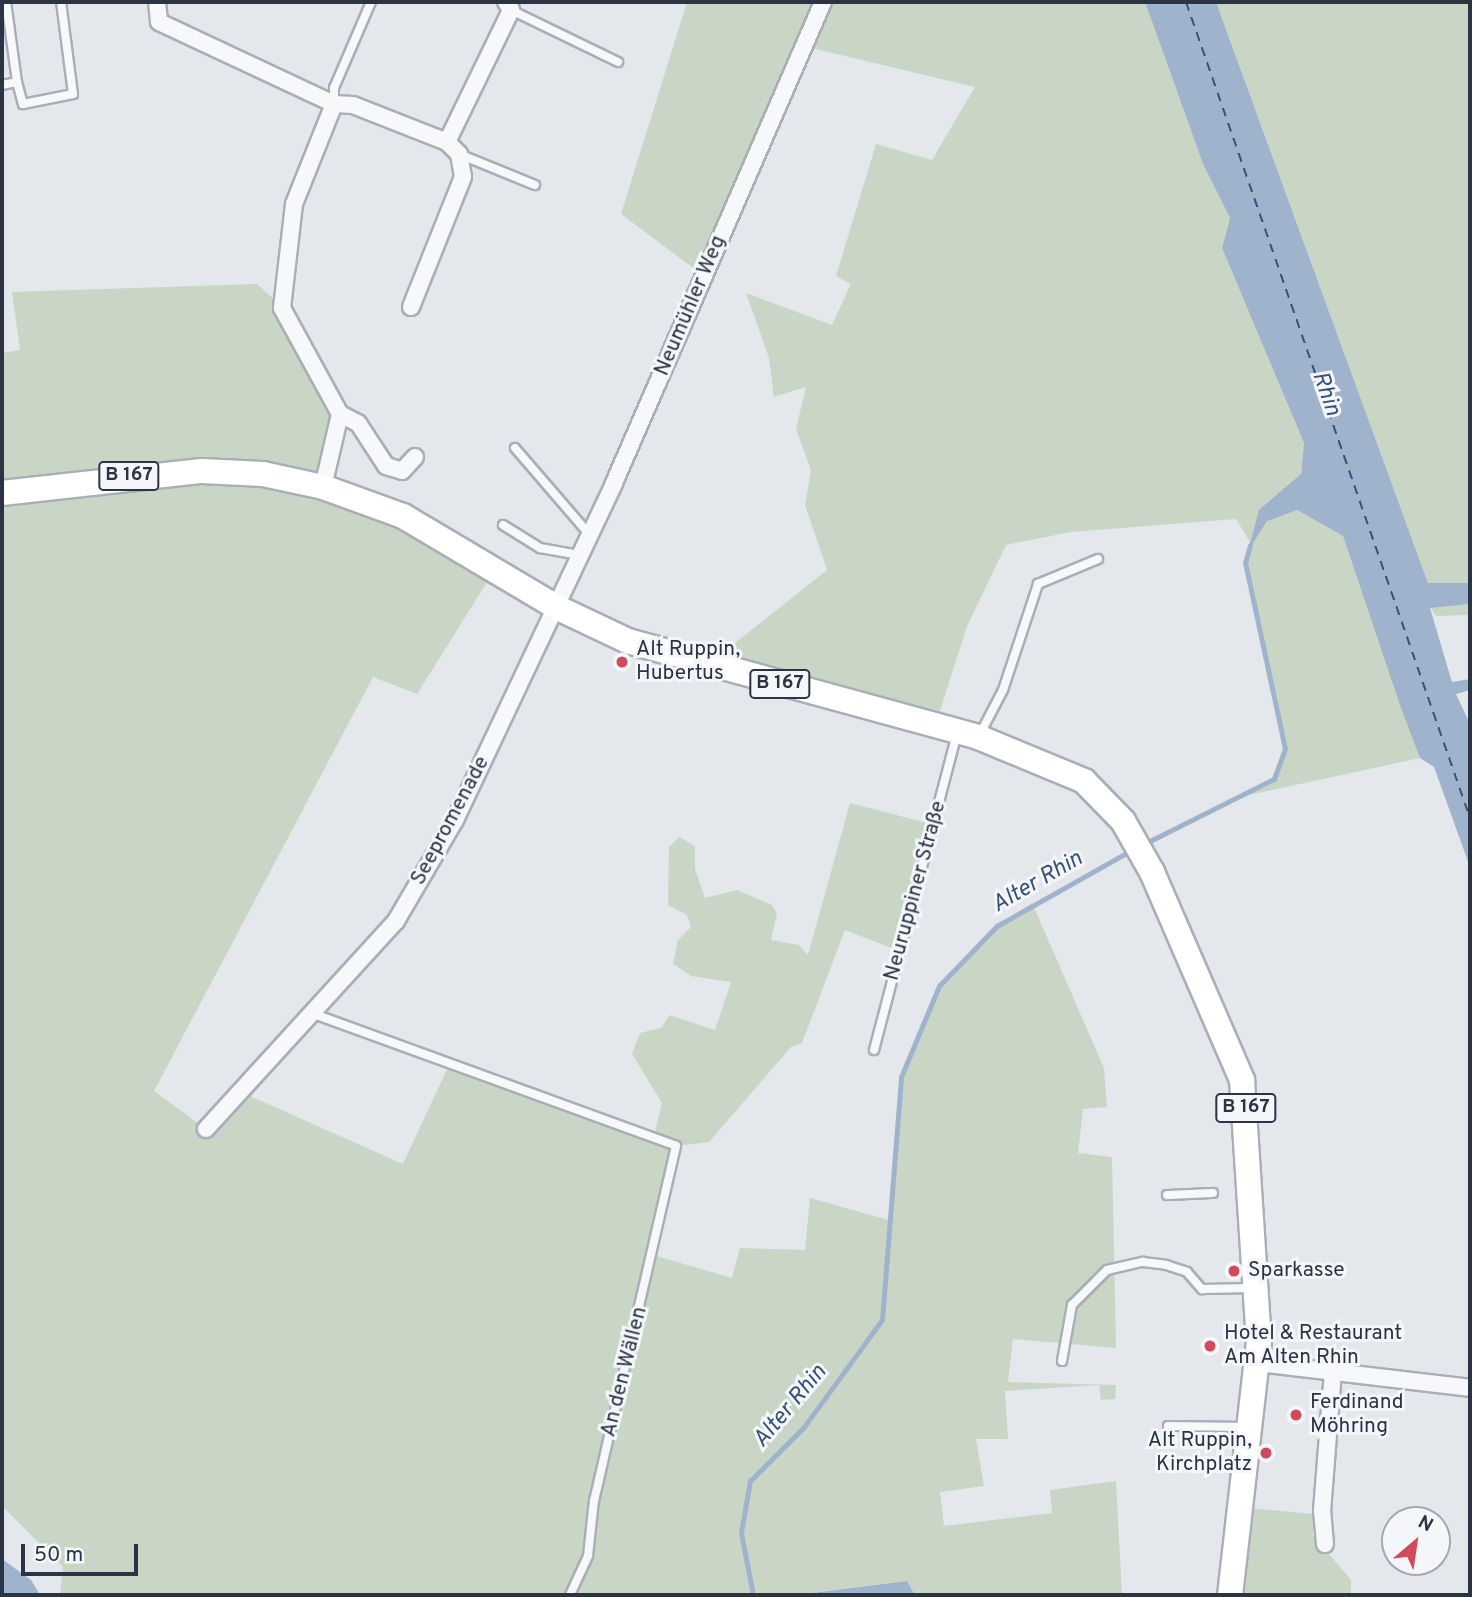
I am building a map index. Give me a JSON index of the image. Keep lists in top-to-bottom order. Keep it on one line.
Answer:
{"streets":{"main road":["B 167"],"street":["Neumühler Weg","Seepromenade"],"lane":["Neuruppiner Straße","An den Wällen"]},"crossings":[["Neumühler Weg","B 167"],["Neumühler Weg","Seepromenade"],["B 167","Seepromenade"],["B 167","Neuruppiner Straße"],["Seepromenade","An den Wällen"]],"water":["Rhin","Alter Rhin"],"places":["Alt Ruppin, Hubertus","Sparkasse","Hotel & Restaurant Am Alten Rhin","Ferdinand Möhring","Alt Ruppin, Kirchplatz"],"scale_bar":"50 m","north":"top right"}
